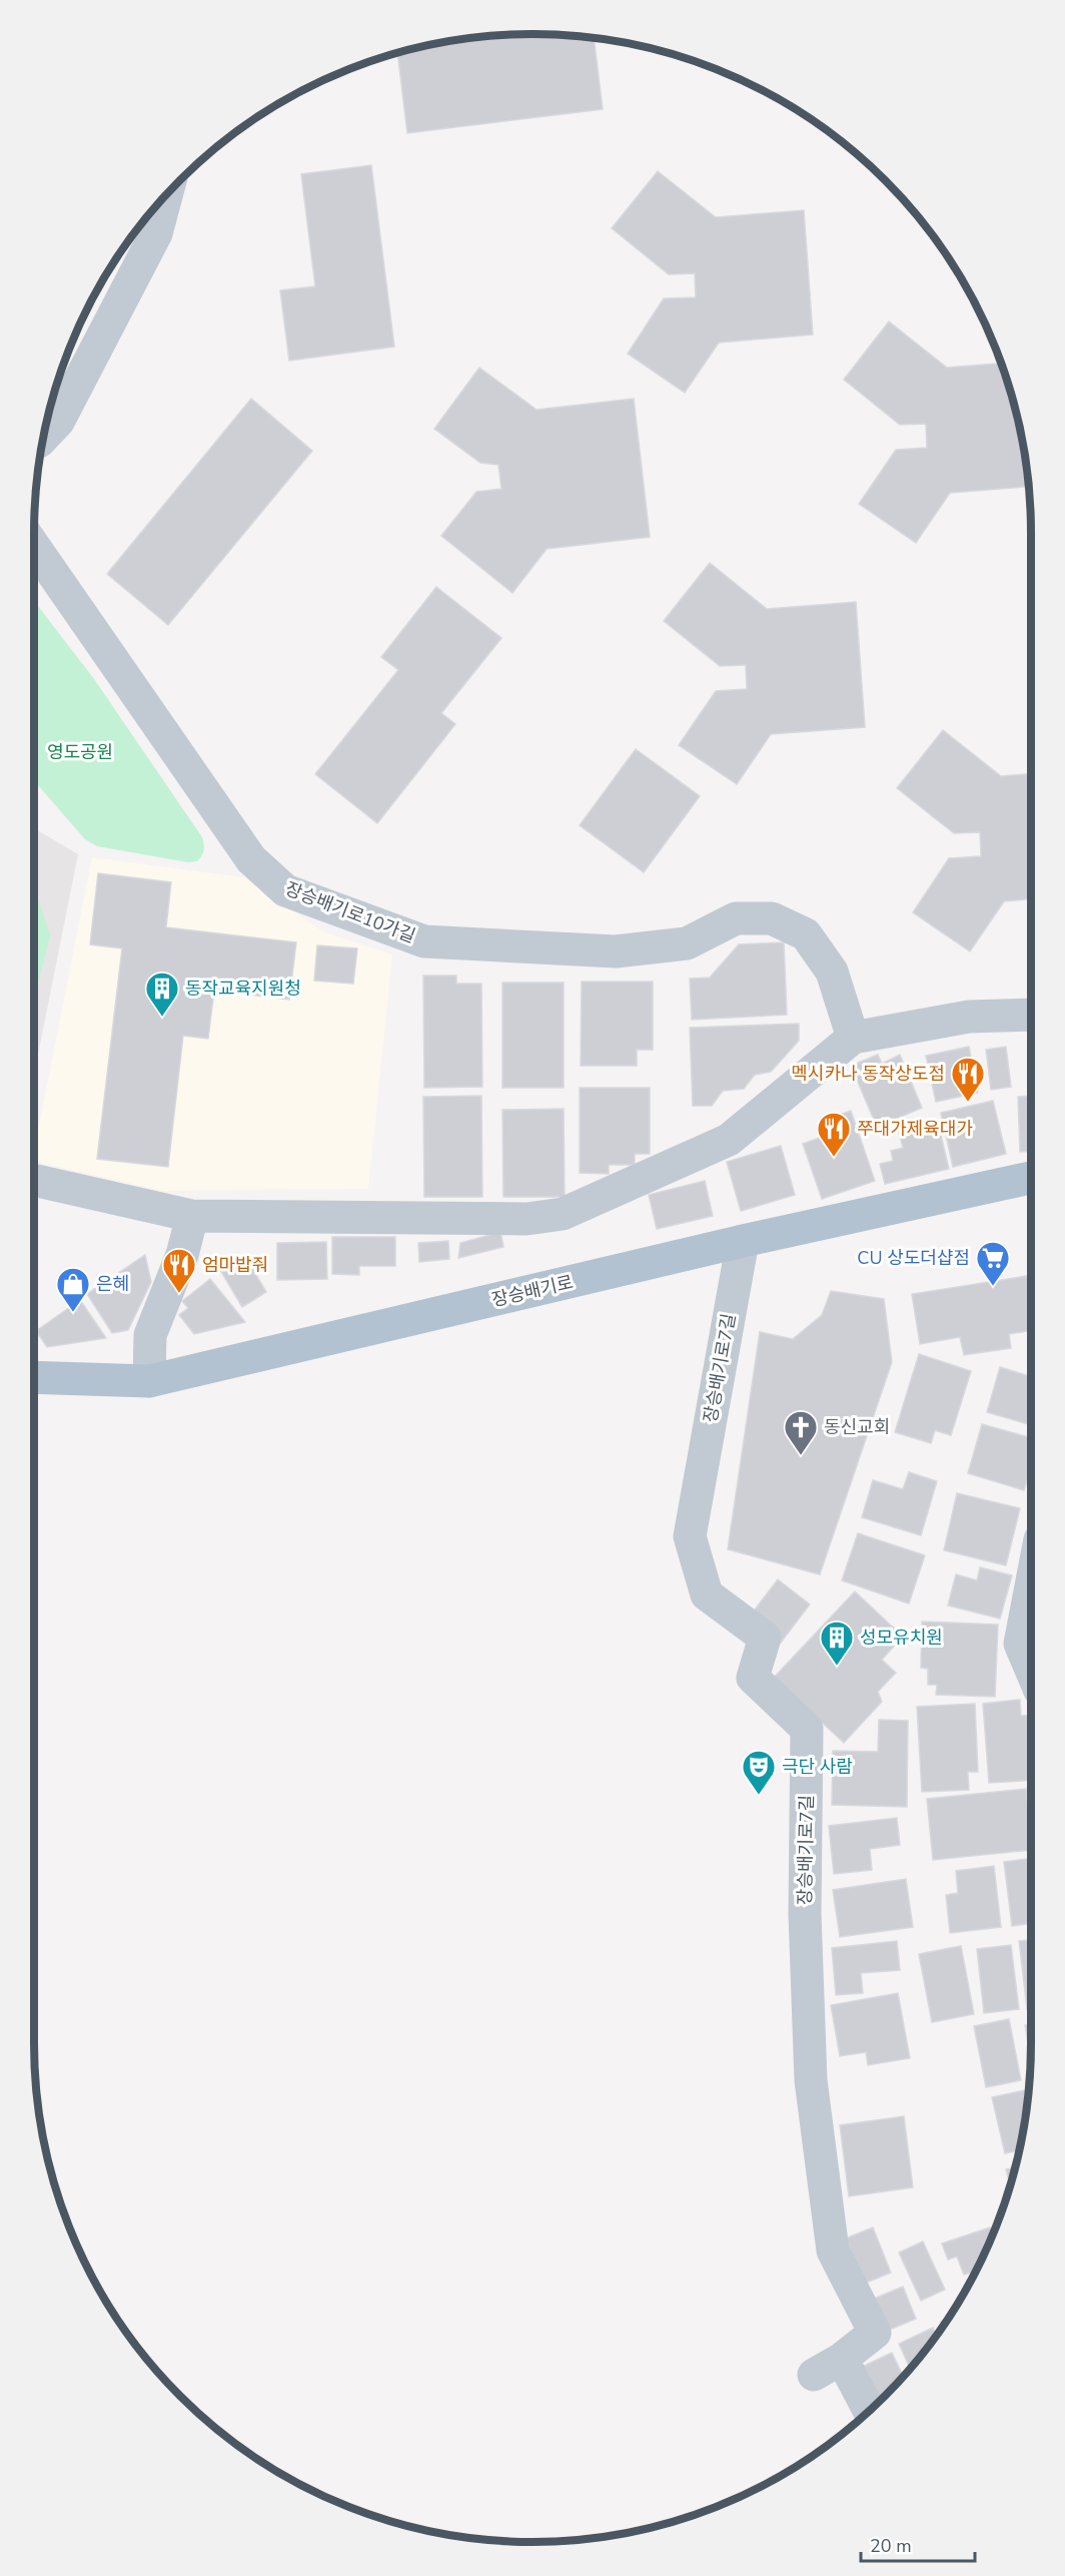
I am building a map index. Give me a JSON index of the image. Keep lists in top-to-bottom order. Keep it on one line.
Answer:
{"streets":{"main road":["장승배기로"],"street":["장승배기로10가길","장승배기로7길"]},"crossings":[["장승배기로","장승배기로7길"]],"parks":["영도공원"],"places":{"building":["동작교육지원청","성모유치원"],"restaurant":["멕시카나 동작상도점","쭈대가제육대가","엄마밥줘"],"supermarket":["CU 상도더샵점"],"shop":["은혜"],"church":["동신교회"],"theatre":["극단 사람"]},"scale_bar":"20 m"}
